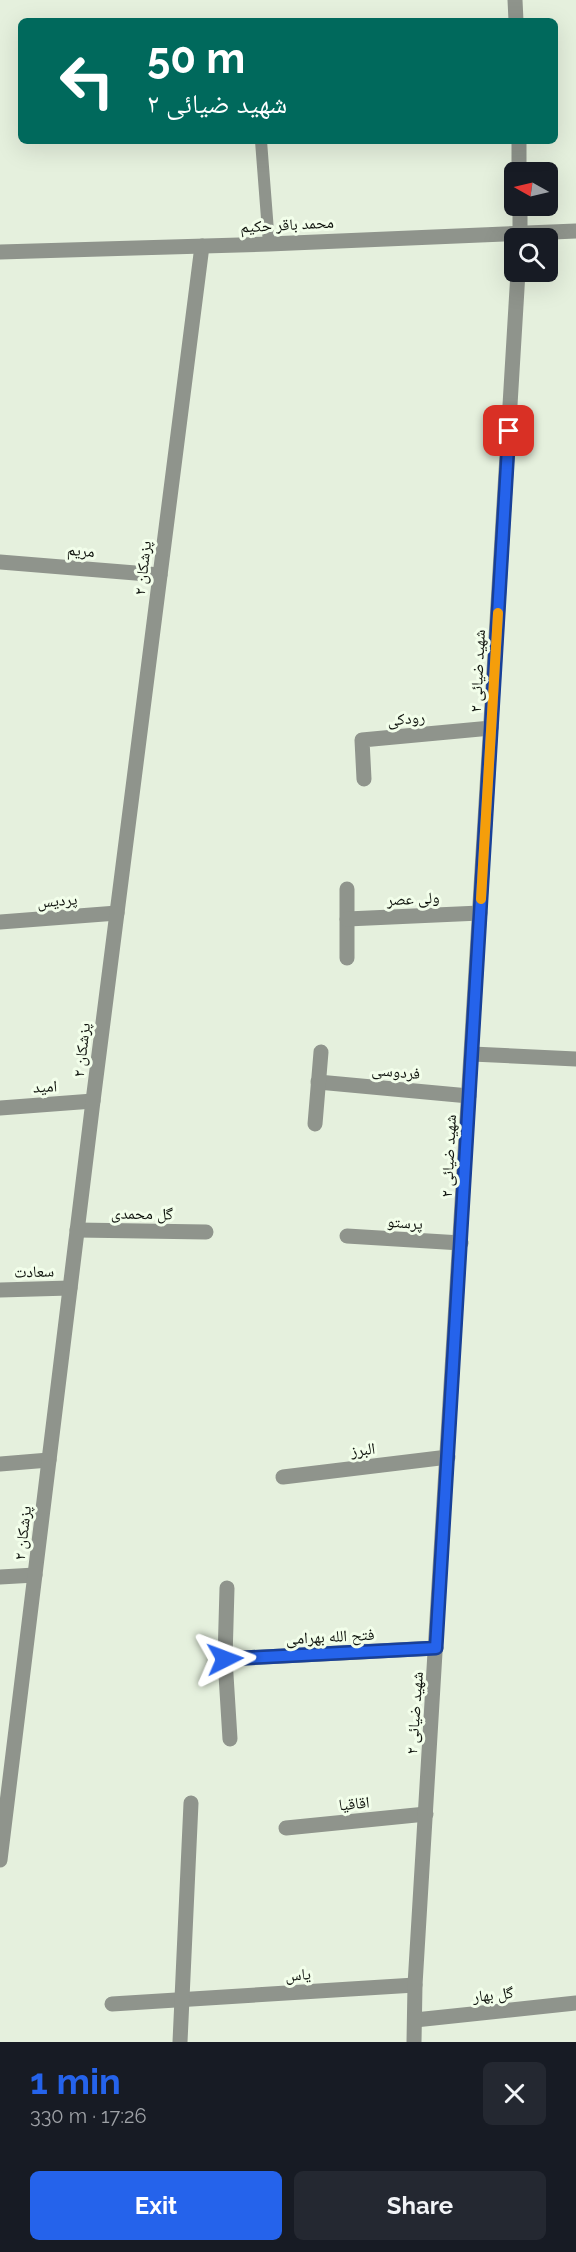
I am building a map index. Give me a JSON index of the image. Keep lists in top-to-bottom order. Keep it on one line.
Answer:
{"streets":{"street":["محمد باقر حکیم","مریم","پزشکان ۲","شهید ضیائی ۲","رودکی","ولی عصر","پردیس","فردوسی","امید","گل محمدی","پرستو","سعادت","البرز","فتح الله بهرامی","اقاقیا","یاس","گل بهار"]},"crossings":[["محمد باقر حکیم","پزشکان ۲"],["مریم","پزشکان ۲"],["پزشکان ۲","پردیس"],["پزشکان ۲","امید"],["پزشکان ۲","گل محمدی"],["پزشکان ۲","سعادت"],["شهید ضیائی ۲","رودکی"],["شهید ضیائی ۲","ولی عصر"],["شهید ضیائی ۲","فردوسی"],["شهید ضیائی ۲","پرستو"],["شهید ضیائی ۲","البرز"],["شهید ضیائی ۲","فتح الله بهرامی"],["شهید ضیائی ۲","اقاقیا"],["شهید ضیائی ۲","یاس"],["شهید ضیائی ۲","گل بهار"]],"north":"left","page":{"turn":["50 m","شهید ضیائی ۲"],"heading":["1 min","330 m · 17:26"],"buttons":["Exit","Share"]}}
